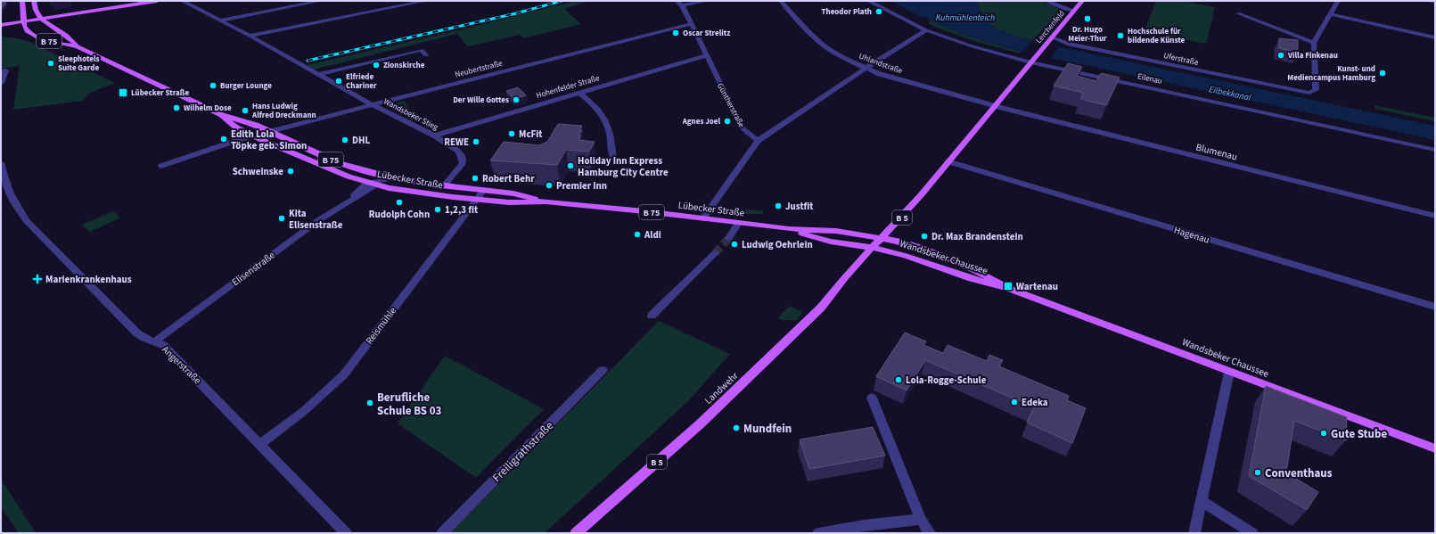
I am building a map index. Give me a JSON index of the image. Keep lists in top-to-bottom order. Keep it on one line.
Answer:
{"streets":{"main road":["Lerchenfeld","B 75","Lübecker Straße","B 5","Wandsbeker Chaussee","Landwehr"],"street":["Uferstraße","Uhlandstraße","Neubertstraße","Eilenau","Hohenfelder Straße","Güntherstraße","Wandsbeker Stieg","Blumenau","Hagenau","Elisenstraße","Reismühle","Angerstraße","Freiligrathstraße"]},"crossings":[["Lerchenfeld","Uferstraße"],["Lerchenfeld","Eilenau"],["Lerchenfeld","B 5"],["Uhlandstraße","Blumenau"],["Uhlandstraße","B 5"],["Neubertstraße","Güntherstraße"],["Neubertstraße","Wandsbeker Stieg"],["Neubertstraße","Lübecker Straße"],["Eilenau","B 5"],["Hohenfelder Straße","Güntherstraße"],["Hohenfelder Straße","Wandsbeker Stieg"],["Wandsbeker Stieg","Lübecker Straße"],["Blumenau","B 5"],["Lübecker Straße","B 5"],["Lübecker Straße","Wandsbeker Chaussee"],["Lübecker Straße","Elisenstraße"],["Lübecker Straße","Reismühle"],["Lübecker Straße","Landwehr"],["B 5","Hagenau"],["B 5","Wandsbeker Chaussee"],["B 5","Landwehr"],["Wandsbeker Chaussee","Landwehr"],["Elisenstraße","Angerstraße"],["Reismühle","Angerstraße"]],"water":["Kuhmühlenteich","Eilbekkanal"],"places":{"other":["Theodor Plath","Dr. Hugo Meier-Thur","Oscar Strelitz","Hochschule für bildende Künste","Villa Finkenau","Sleephotels Suite Garde","Zionskirche","Kunst- und Mediencampus Hamburg","Elfriede Chariner","Burger Lounge","Der Wille Gottes","Wilhelm Dose","Hans Ludwig Alfred Dreckmann","Agnes Joel","McFit","Edith Lola Töpke geb. Simon","DHL","REWE","Holiday Inn Express Hamburg City Centre","Schweinske","Robert Behr","Premier Inn","Rudolph Cohn","Justfit","1,2,3 fit","Kita Elisenstraße","Aldi","Dr. Max Brandenstein","Ludwig Oehrlein","Lola-Rogge-Schule","Edeka","Berufliche Schule BS 03","Mundfein","Gute Stube","Conventhaus"],"transit":["Lübecker Straße","Wartenau"],"health":["Marienkrankenhaus"]}}
